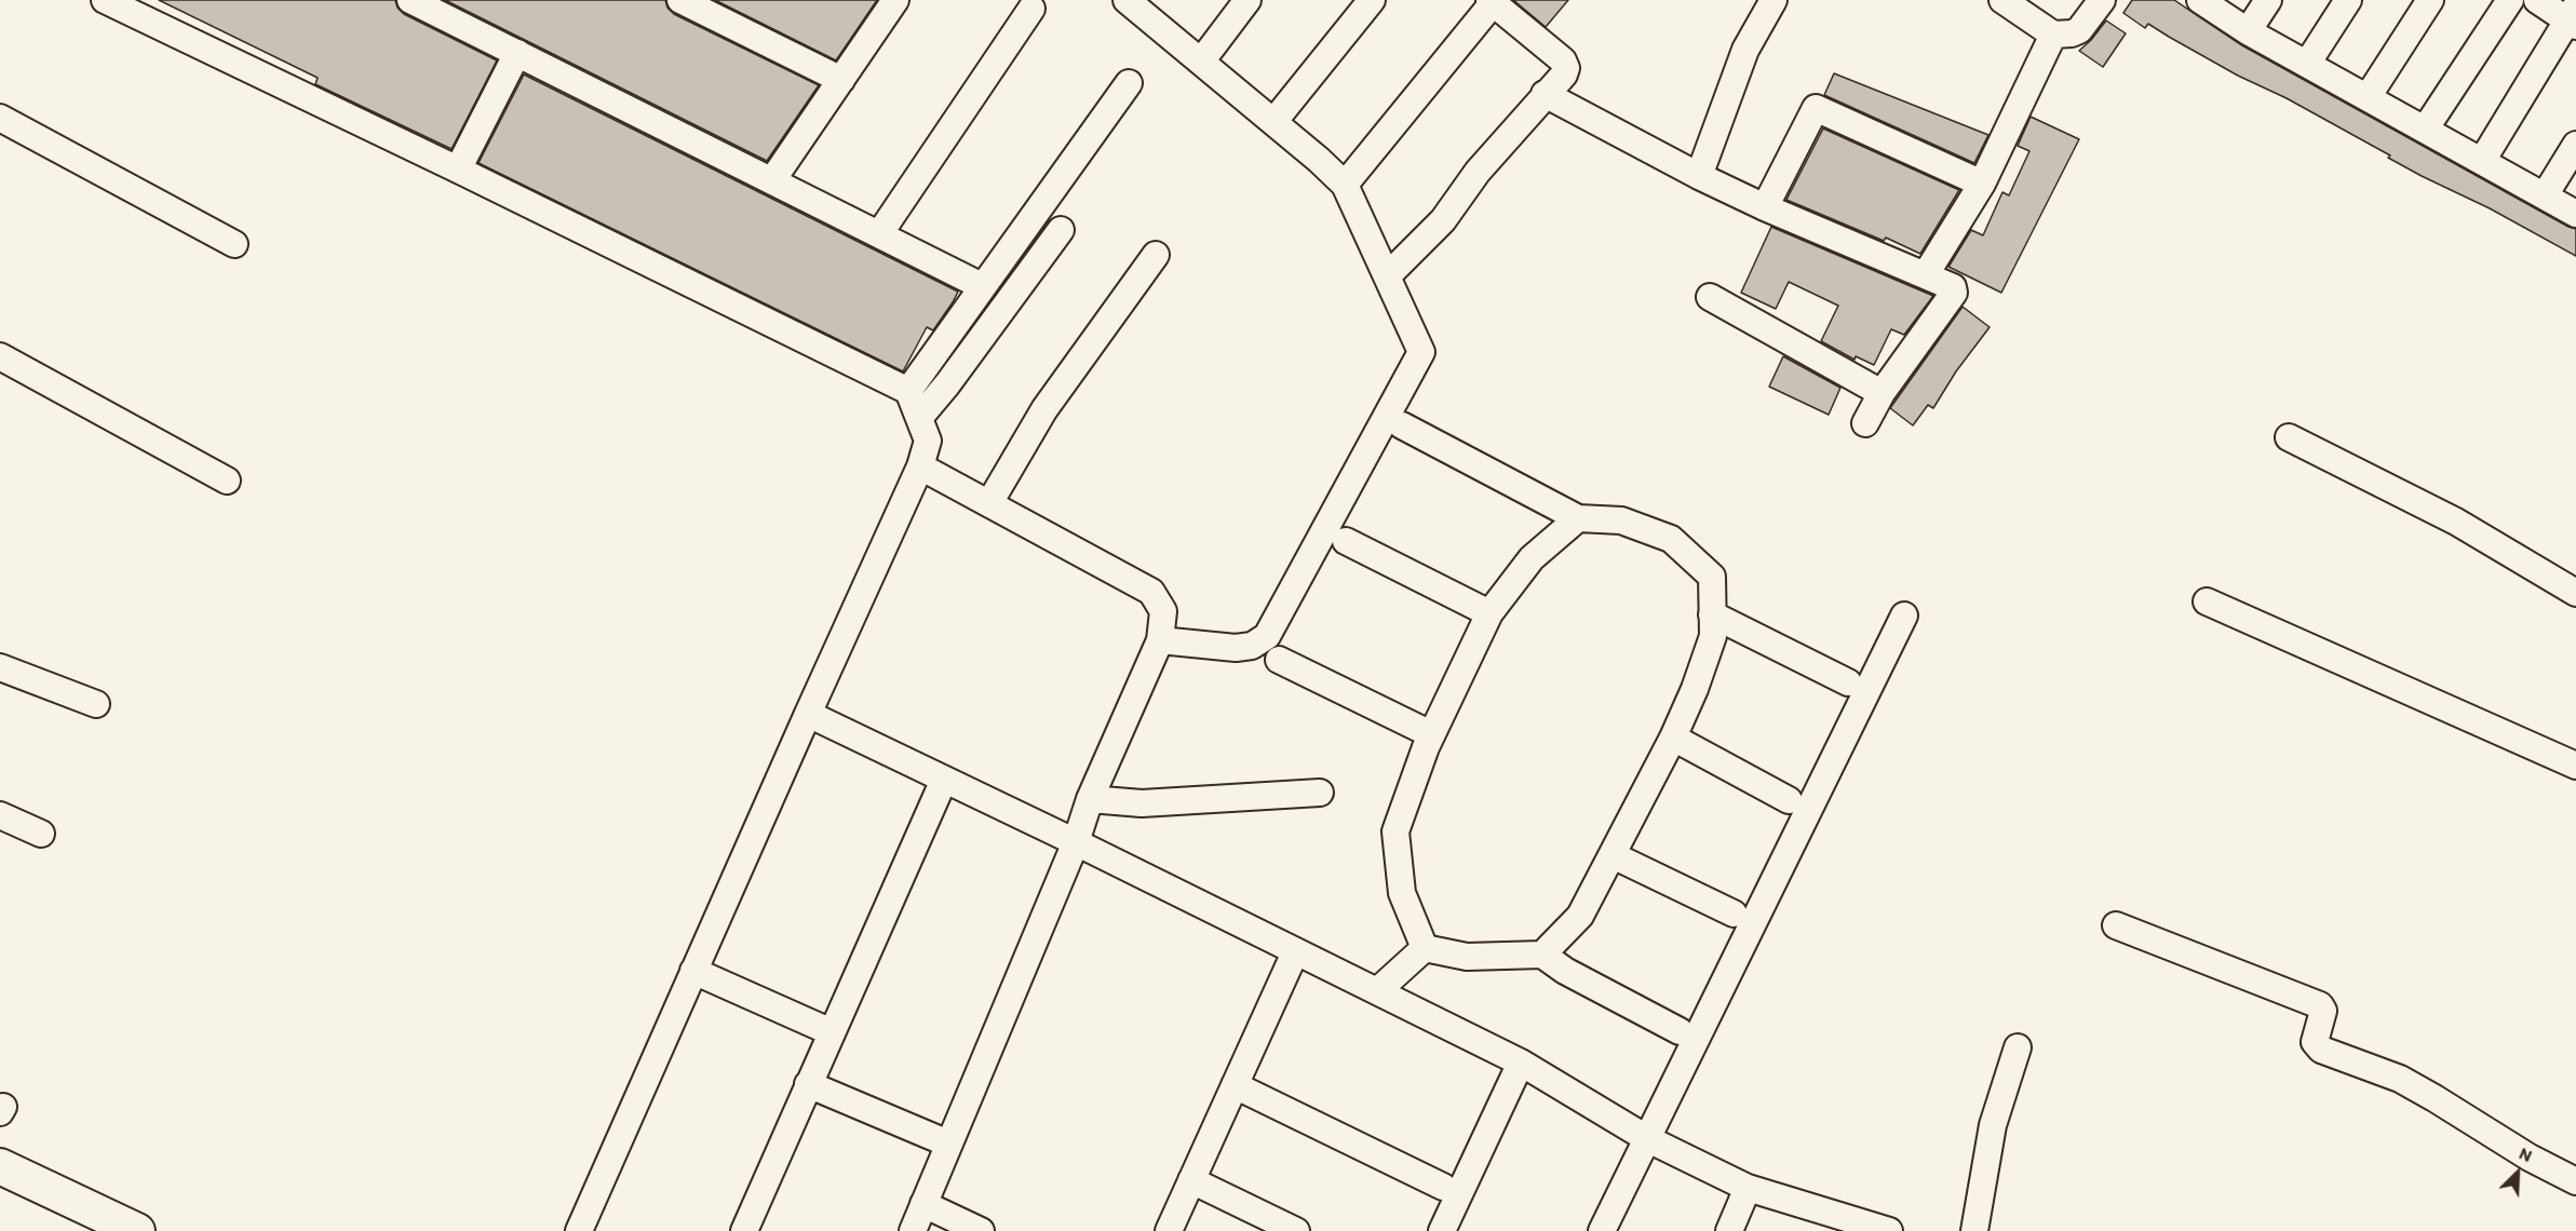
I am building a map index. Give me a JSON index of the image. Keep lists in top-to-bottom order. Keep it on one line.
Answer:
{"north":"top right"}
